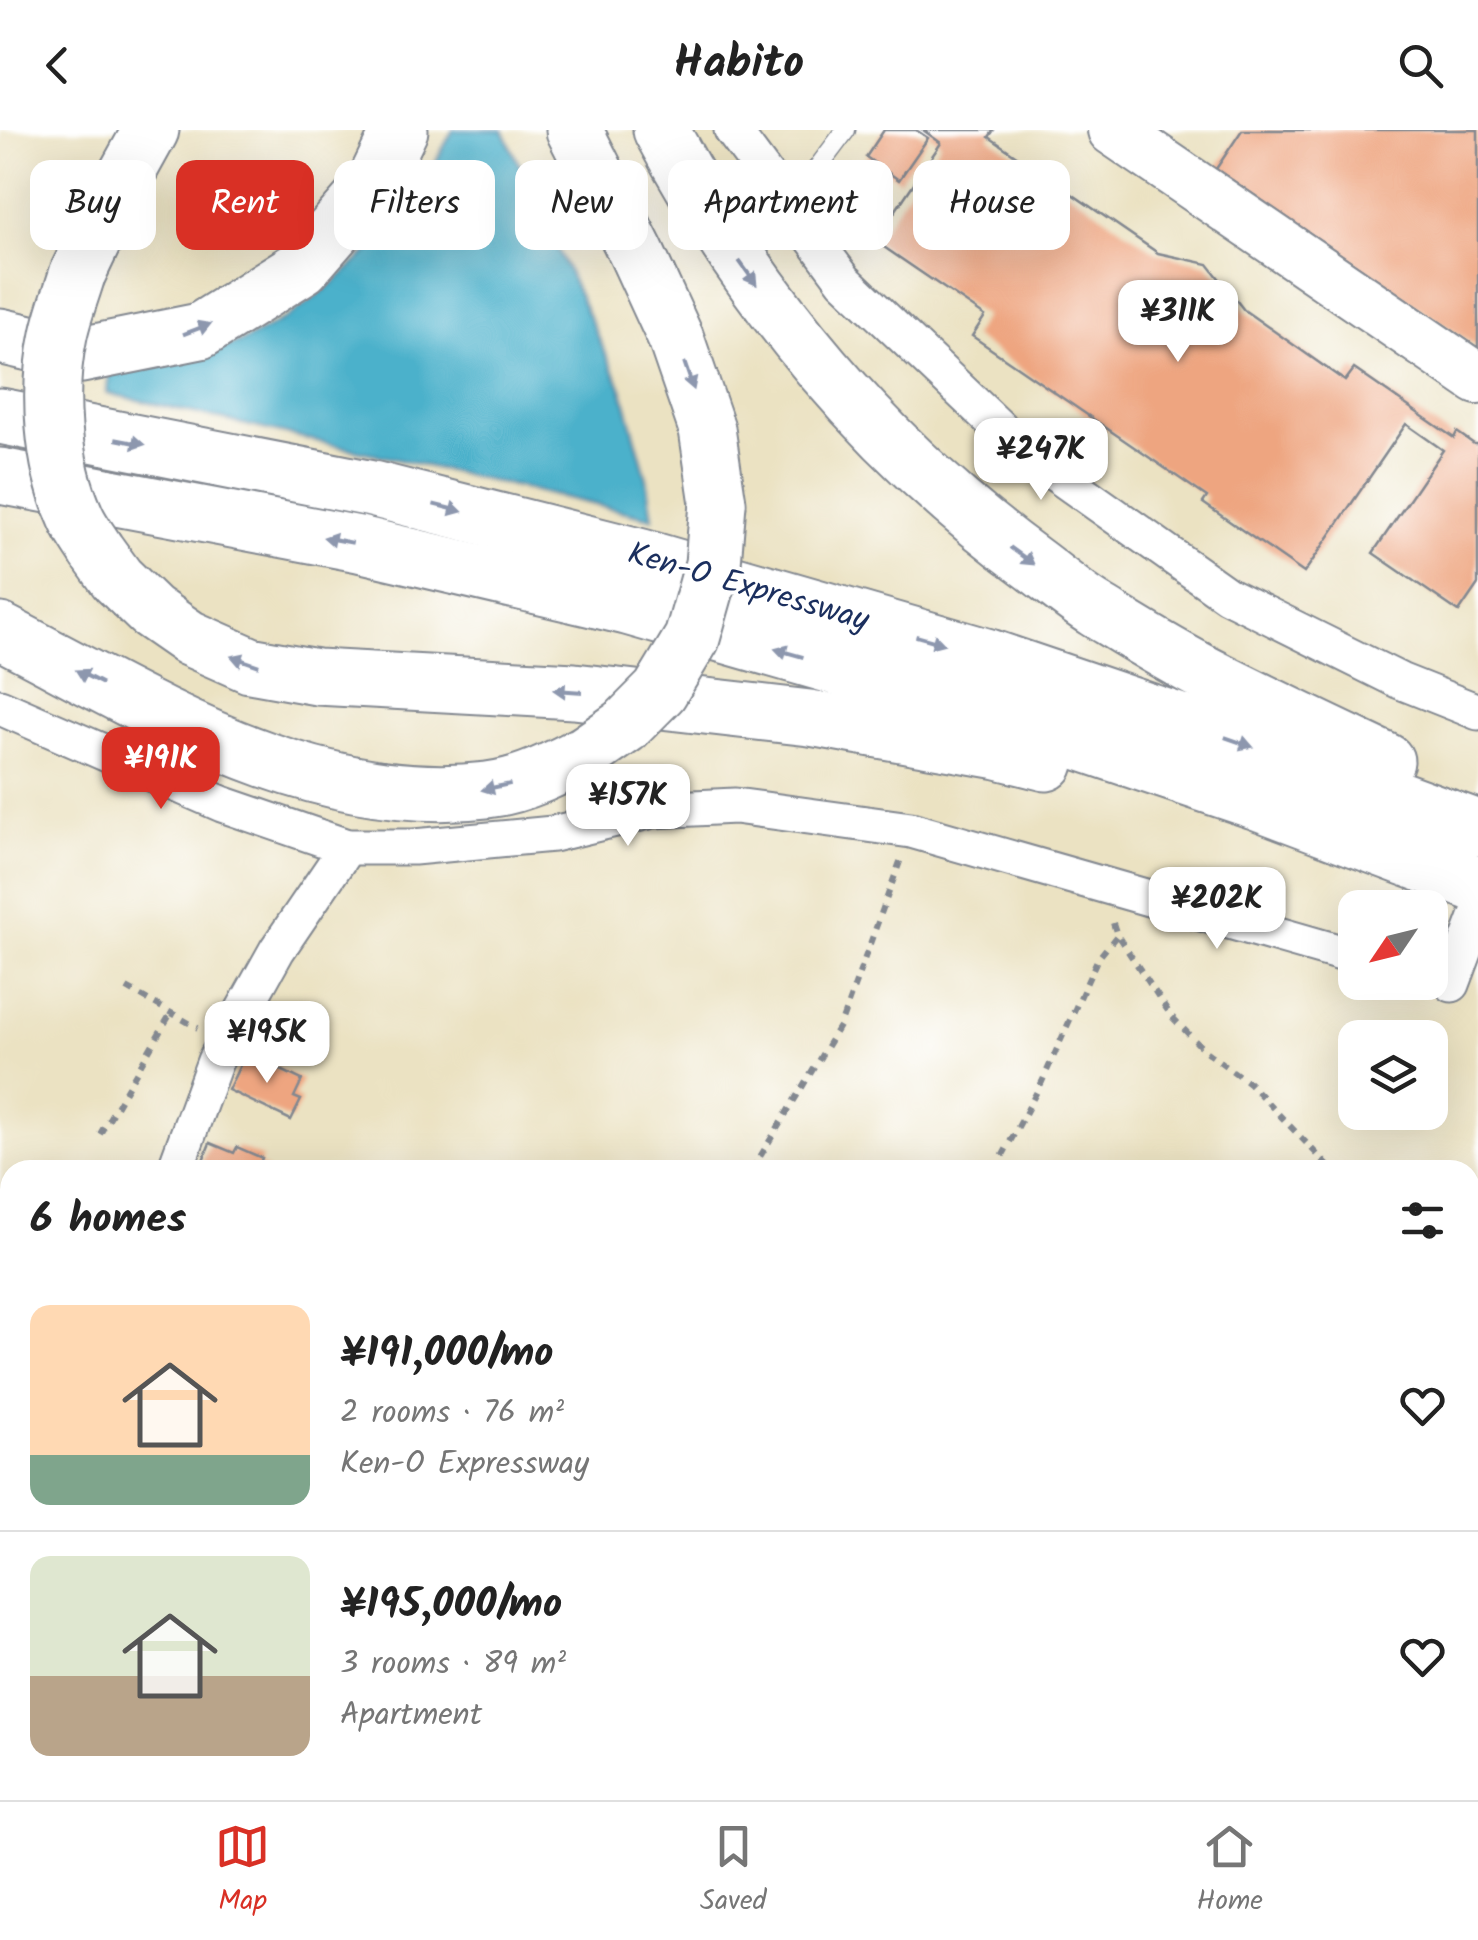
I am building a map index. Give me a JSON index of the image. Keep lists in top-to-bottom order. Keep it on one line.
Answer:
{"streets":{"highway":["Ken-O Expressway"]},"north":"bottom left","page":{"header":"Habito","chip":["Buy","Rent","Filters","New","Apartment","House"],"price":["¥311K","¥247K","¥191K","¥157K","¥202K","¥195K"],"heading":"6 homes","list":[{"name":"¥191,000/mo","note":"2 rooms · 76 m² · Ken-O Expressway"},{"name":"¥195,000/mo","note":"3 rooms · 89 m² · Apartment"}],"tabs":["Map","Saved","Home"]}}
